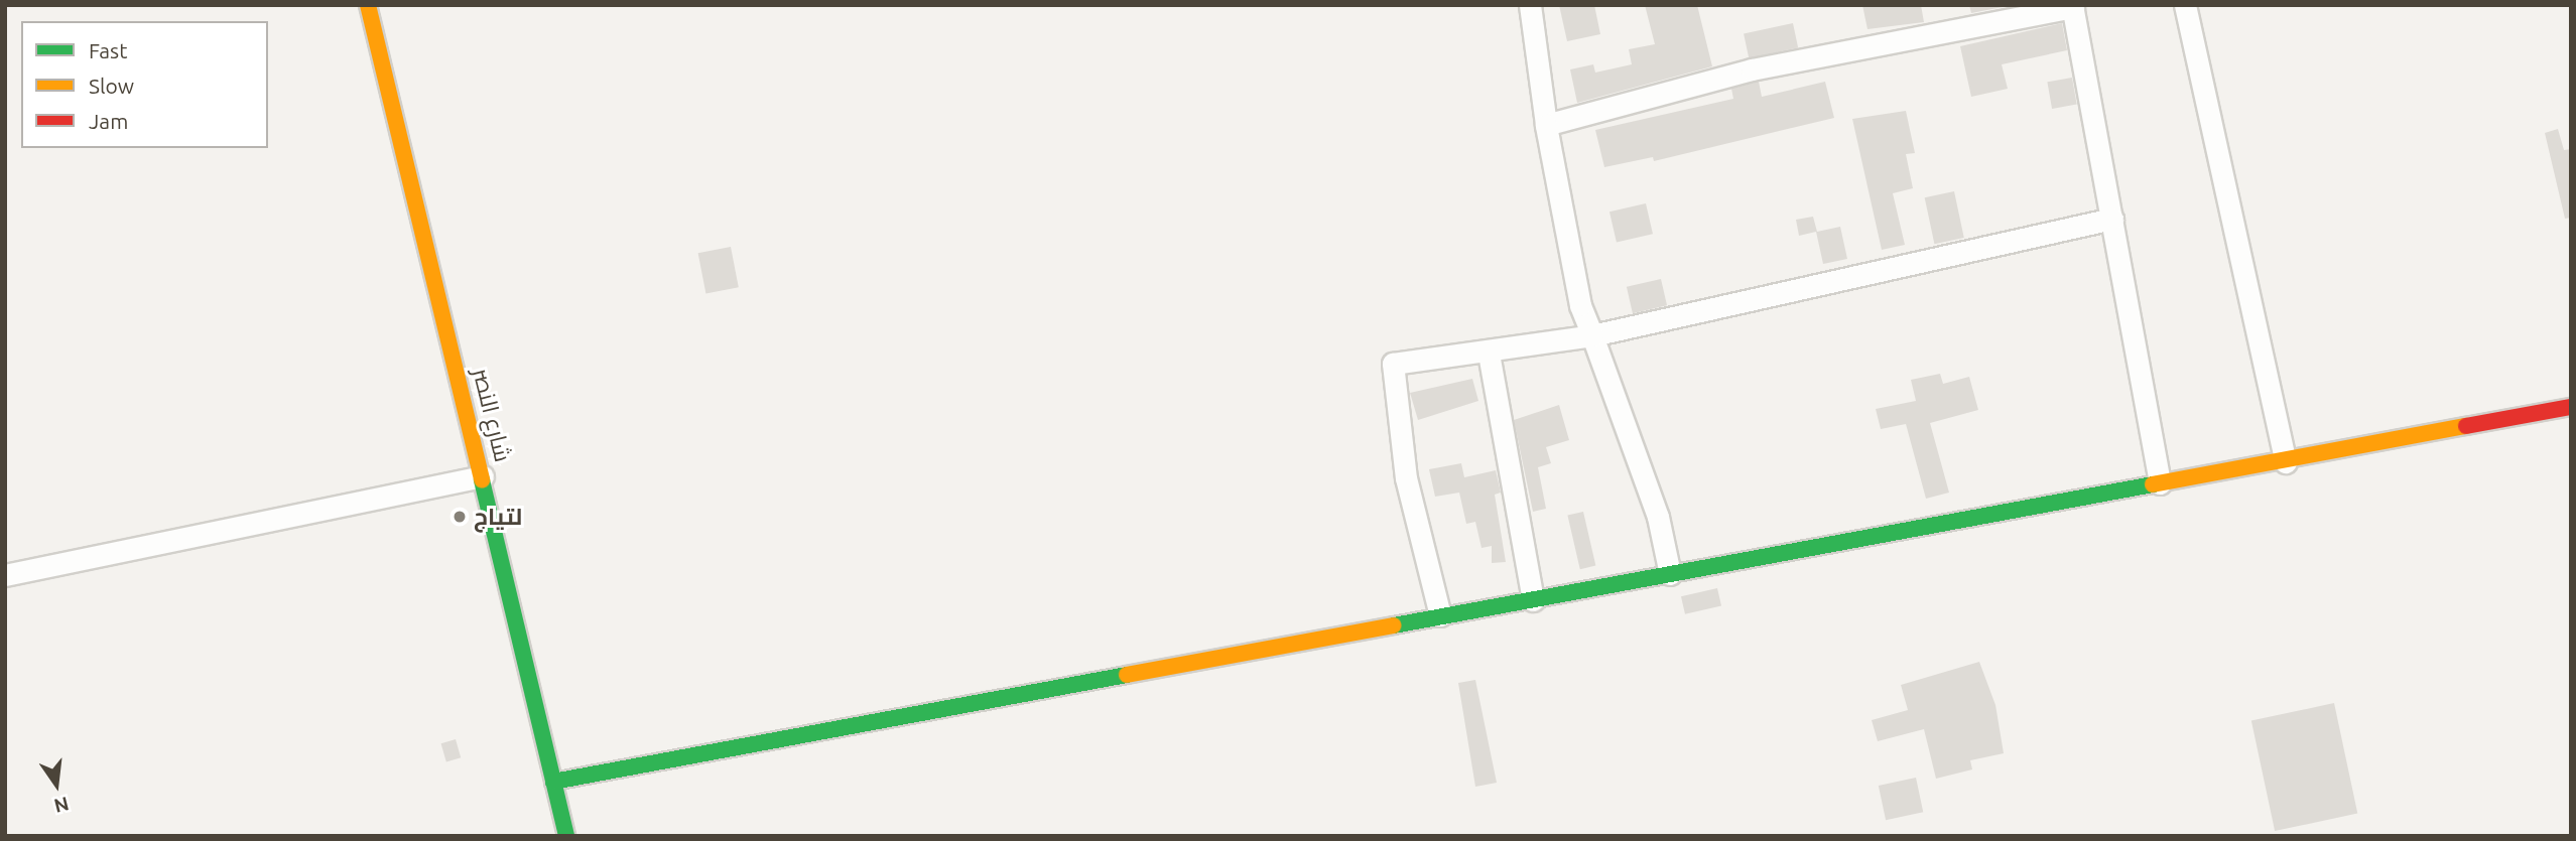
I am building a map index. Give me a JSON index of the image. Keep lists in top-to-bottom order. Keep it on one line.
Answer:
{"streets":{"street":["شارع النصر"]},"places":["لتياج"],"legend":["Fast","Slow","Jam"],"north":"bottom"}
